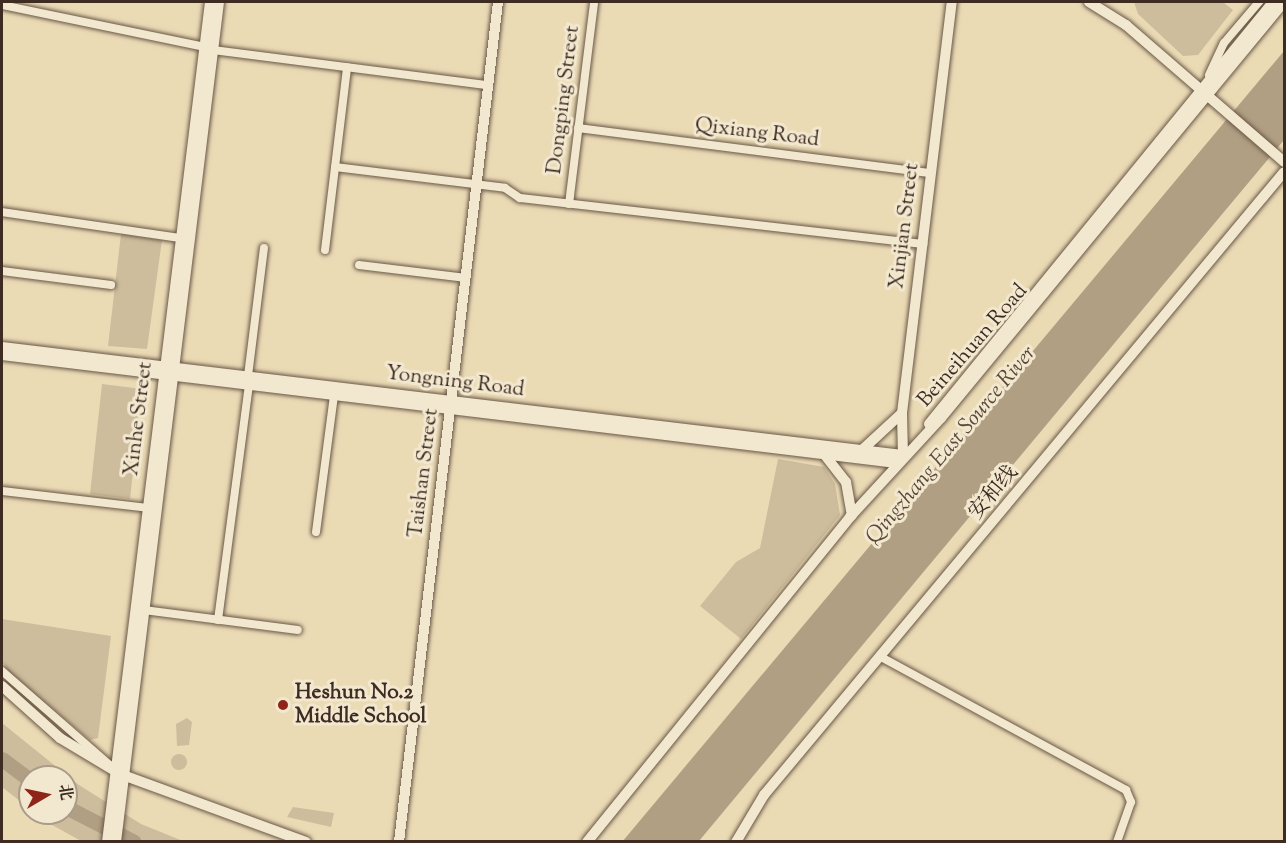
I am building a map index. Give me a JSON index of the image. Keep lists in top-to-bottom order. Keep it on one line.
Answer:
{"streets":{"main road":["Xinjian Street","Beineihuan Road","Yongning Road","Xinhe Street","Taishan Street","安和线"],"street":["Dongping Street","Qixiang Road"]},"crossings":[["Dongping Street","Qixiang Road"],["Qixiang Road","Xinjian Street"],["Xinjian Street","Beineihuan Road"],["Xinjian Street","Yongning Road"],["Beineihuan Road","Yongning Road"],["Yongning Road","Xinhe Street"],["Yongning Road","Taishan Street"]],"water":["Qingzhang East Source River"],"places":["Heshun No.2 Middle School"],"north":"right"}
